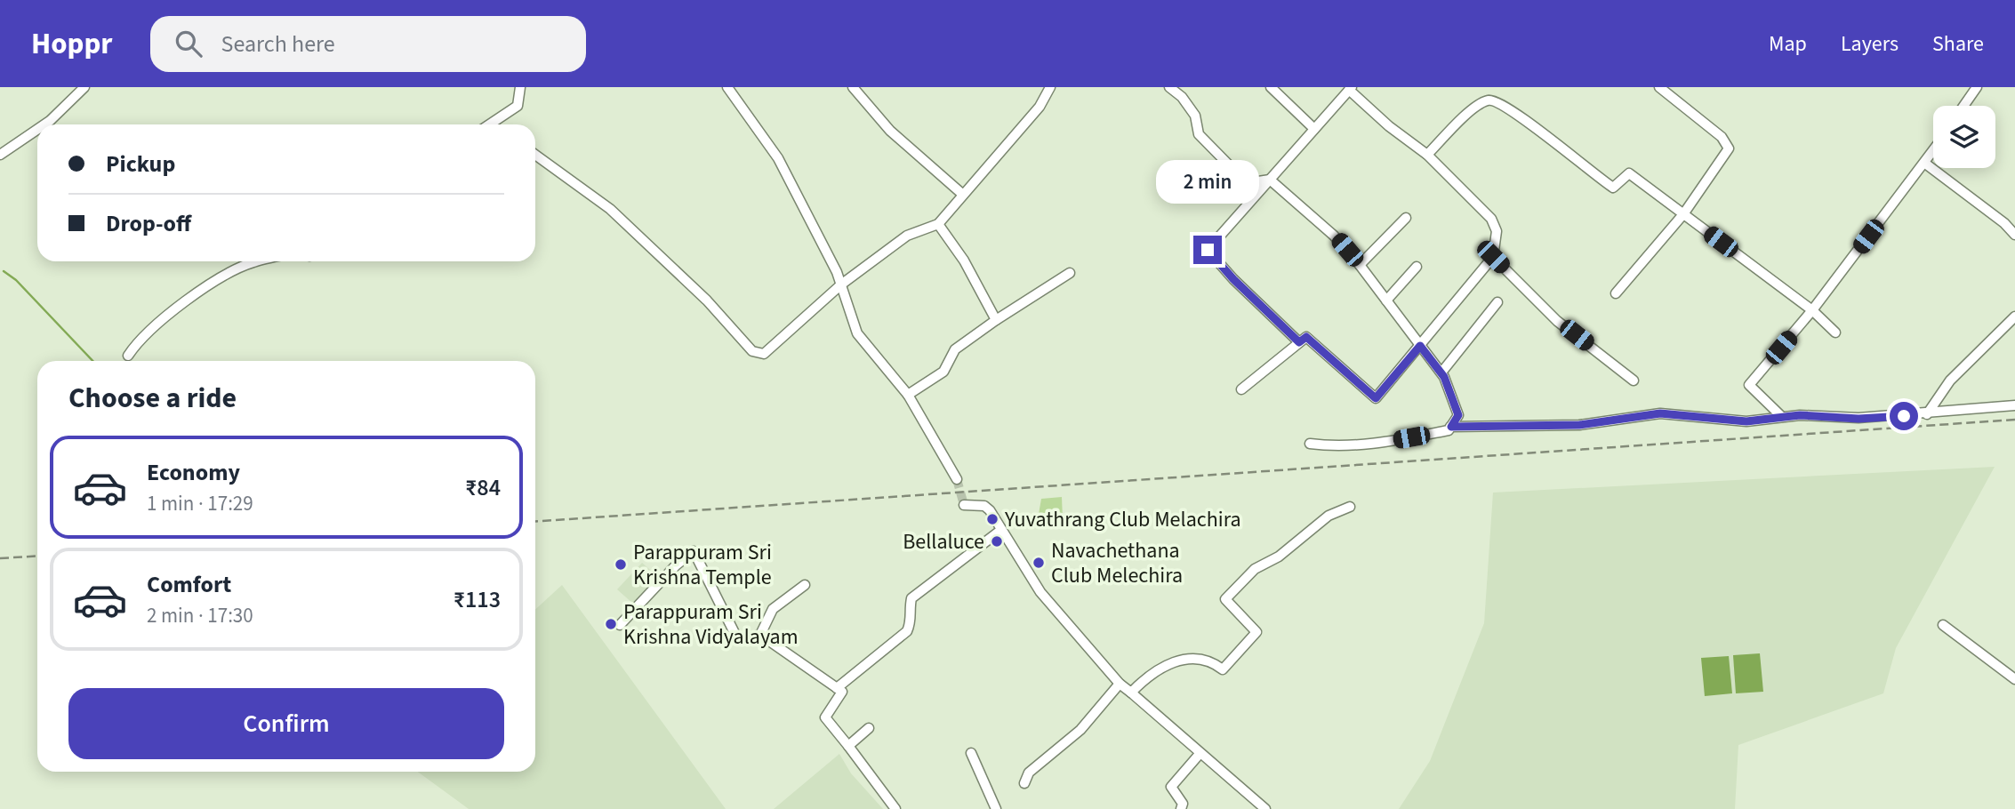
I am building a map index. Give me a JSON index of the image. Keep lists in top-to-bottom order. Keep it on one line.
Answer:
{"places":["Yuvathrang Club Melachira","Bellaluce","Navachethana Club Melechira","Parappuram Sri Krishna Temple","Parappuram Sri Krishna Vidyalayam"],"page":{"header":"Hoppr","search":"Search here","nav":["Map","Layers","Share"],"banner":["Pickup","Drop-off"],"bubble":"2 min","heading":"Choose a ride","list":[{"name":"Economy","note":"1 min · 17:29","value":"₹84"},{"name":"Comfort","note":"2 min · 17:30","value":"₹113"}],"buttons":"Confirm"}}
